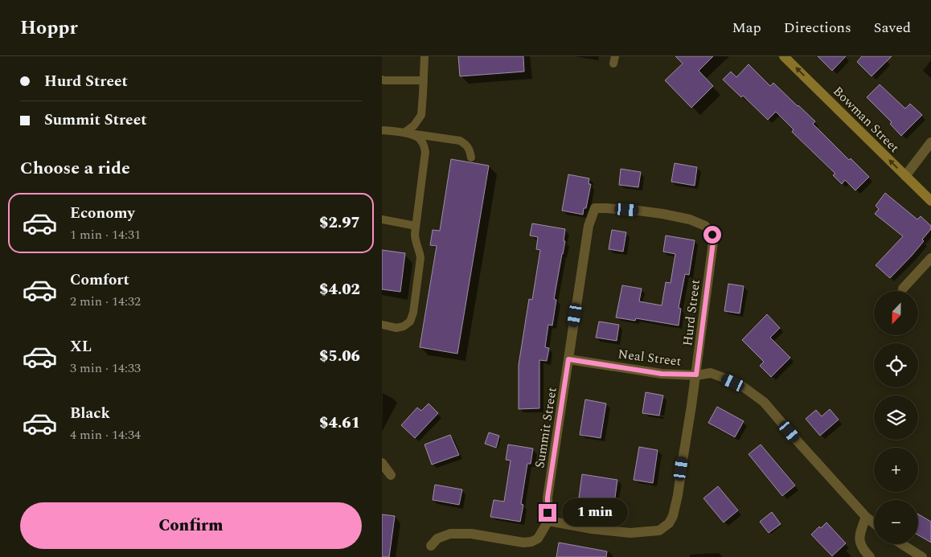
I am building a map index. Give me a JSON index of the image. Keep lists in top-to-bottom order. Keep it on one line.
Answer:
{"streets":{"street":["Bowman Street","Hurd Street","Neal Street","Summit Street"]},"crossings":[["Hurd Street","Neal Street"],["Hurd Street","Summit Street"],["Neal Street","Summit Street"]],"one_way":["Bowman Street"],"north":"bottom","page":{"header":"Hoppr","nav":["Map","Directions","Saved"],"banner":["Hurd Street","Summit Street"],"heading":"Choose a ride","list":[{"name":"Economy","note":"1 min · 14:31","value":"$2.97"},{"name":"Comfort","note":"2 min · 14:32","value":"$4.02"},{"name":"XL","note":"3 min · 14:33","value":"$5.06"},{"name":"Black","note":"4 min · 14:34","value":"$4.61"}],"map_buttons":["+","−"],"buttons":"Confirm","bubble":"1 min"}}
